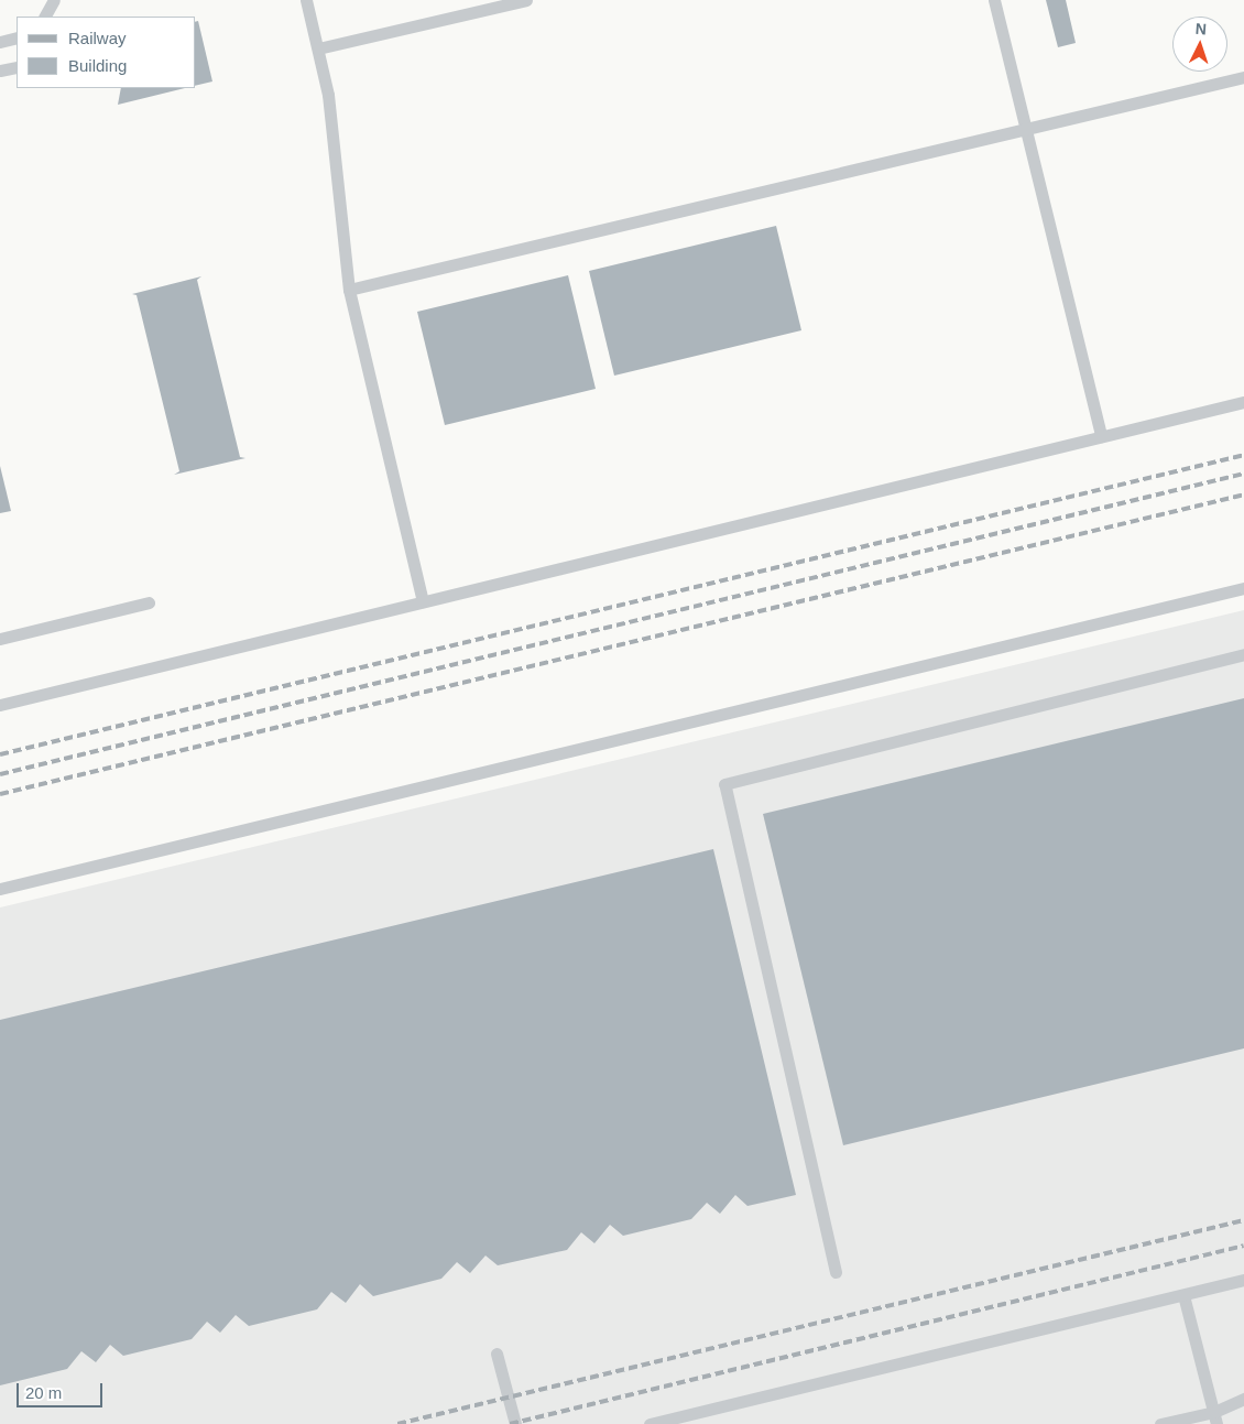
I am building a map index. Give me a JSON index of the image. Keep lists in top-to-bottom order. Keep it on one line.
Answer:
{"legend":["Railway","Building"],"scale_bar":"20 m","north":"top"}
